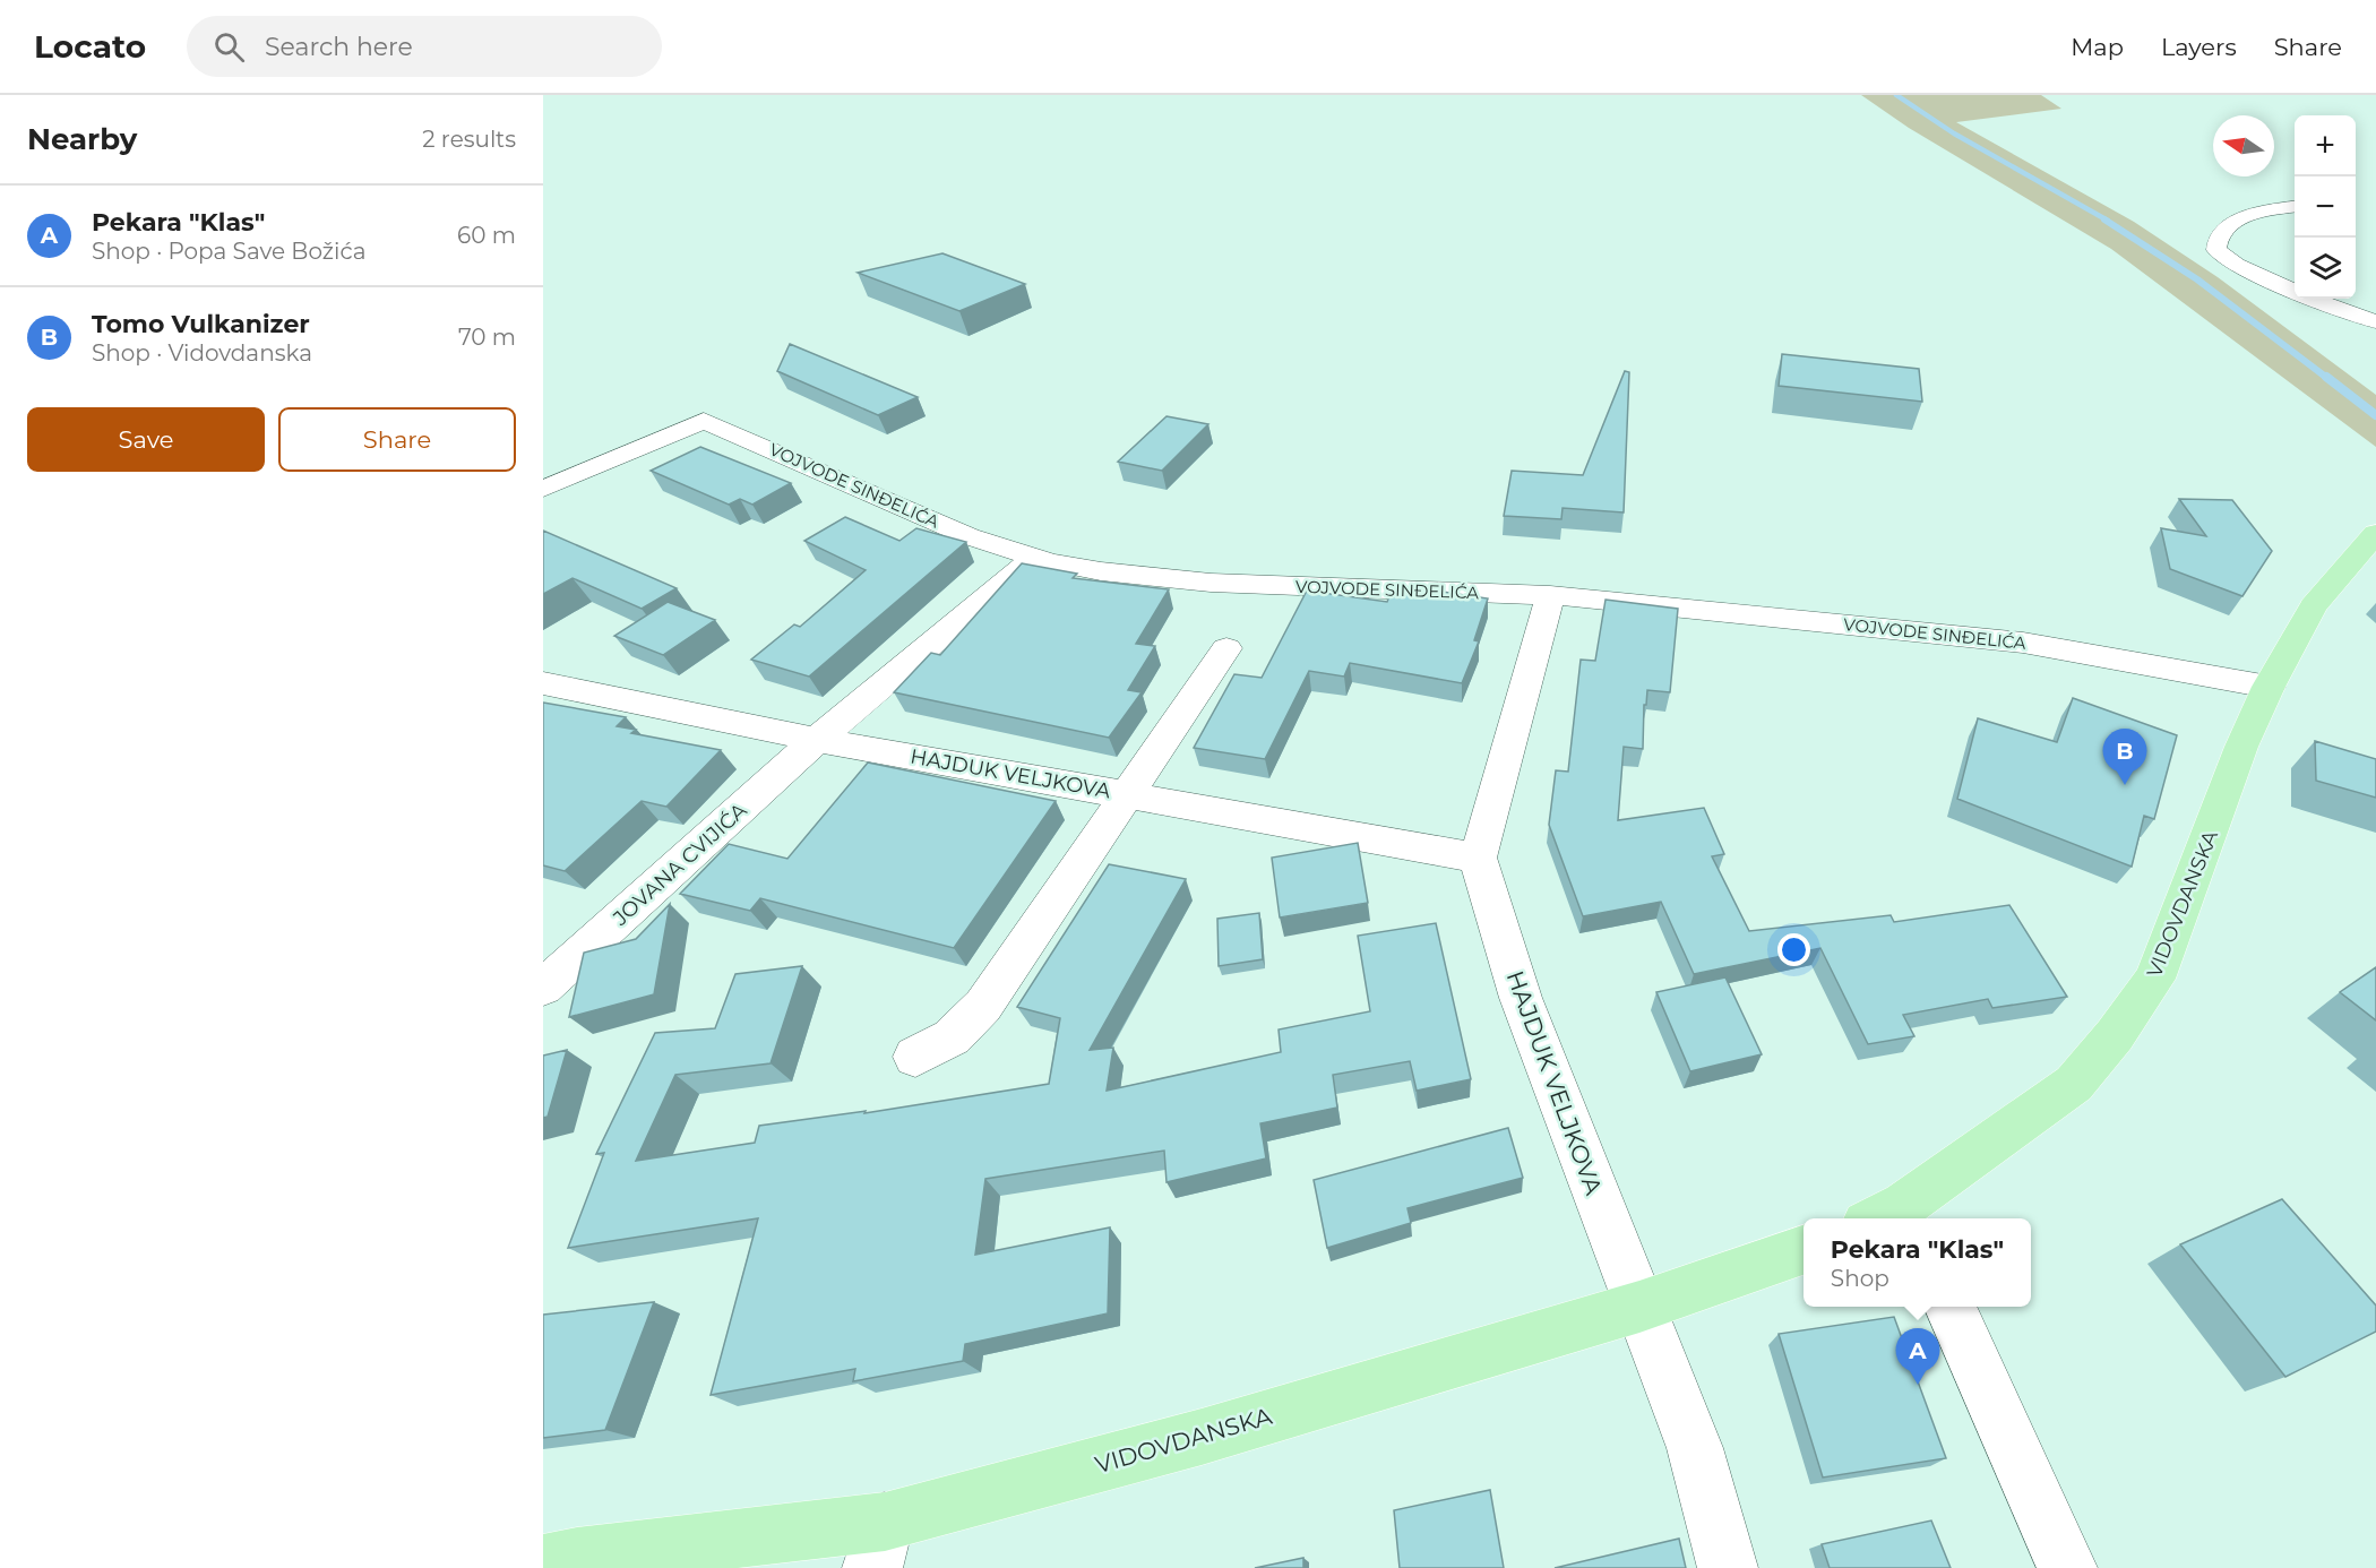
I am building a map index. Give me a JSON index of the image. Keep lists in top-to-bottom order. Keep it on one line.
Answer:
{"streets":{"main road":["VIDOVDANSKA"],"street":["VOJVODE SINĐELIĆA","HAJDUK VELJKOVA","JOVANA CVIJIĆA"]},"crossings":[["VOJVODE SINĐELIĆA","JOVANA CVIJIĆA"],["VOJVODE SINĐELIĆA","VIDOVDANSKA"],["HAJDUK VELJKOVA","JOVANA CVIJIĆA"],["HAJDUK VELJKOVA","VIDOVDANSKA"]],"north":"left","page":{"header":"Locato","search":"Search here","nav":["Map","Layers","Share"],"heading":["Nearby","2 results"],"map_buttons":["+","−"],"list":[{"mark":"A","name":"Pekara \"Klas\"","note":"Shop · Popa Save Božića","value":"60 m"},{"mark":"B","name":"Tomo Vulkanizer","note":"Shop · Vidovdanska","value":"70 m"}],"buttons":["Save","Share"],"pins":["B","A"],"popup":["Pekara \"Klas\"","Shop"]}}
